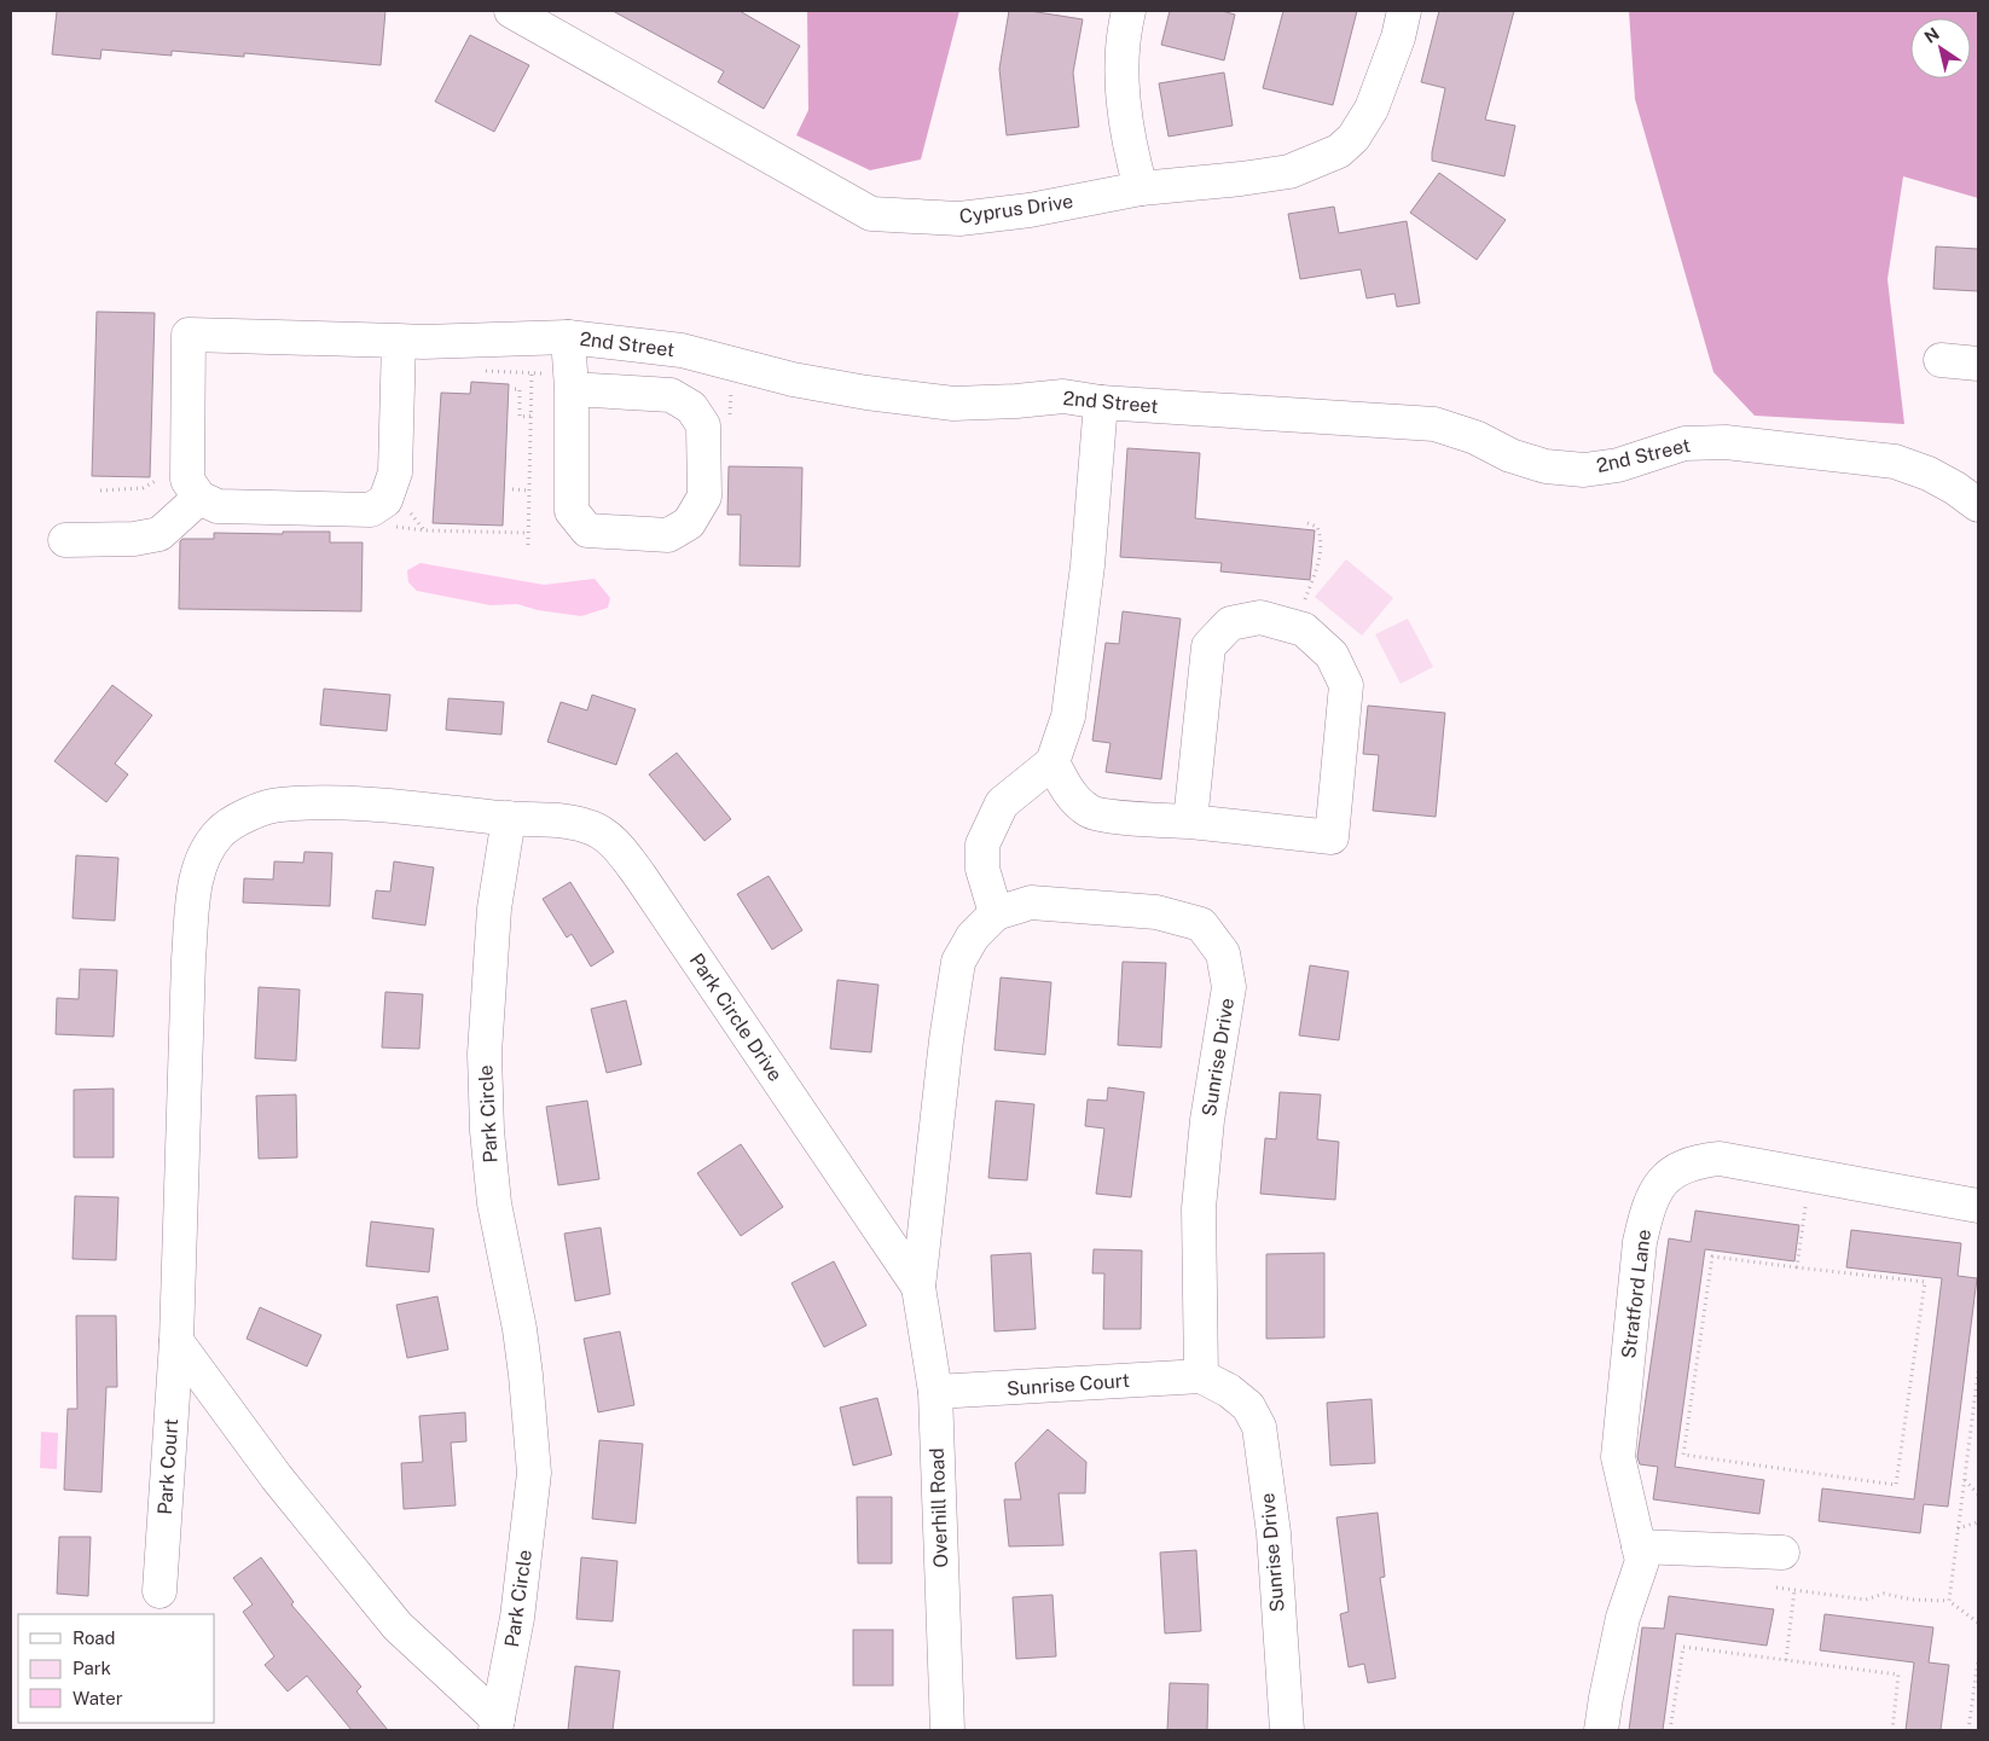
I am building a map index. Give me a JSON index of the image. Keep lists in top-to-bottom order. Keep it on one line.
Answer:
{"streets":{"street":["Cyprus Drive","2nd Street","Park Circle Drive","Sunrise Drive","Park Circle","Stratford Lane","Sunrise Court","Park Court","Overhill Road"]},"crossings":[["Park Circle Drive","Sunrise Drive"],["Park Circle Drive","Park Circle"],["Park Circle Drive","Overhill Road"],["Sunrise Drive","Sunrise Court"],["Sunrise Drive","Overhill Road"],["Park Circle","Park Court"],["Sunrise Court","Overhill Road"]],"legend":["Road","Park","Water"],"north":"top left"}
